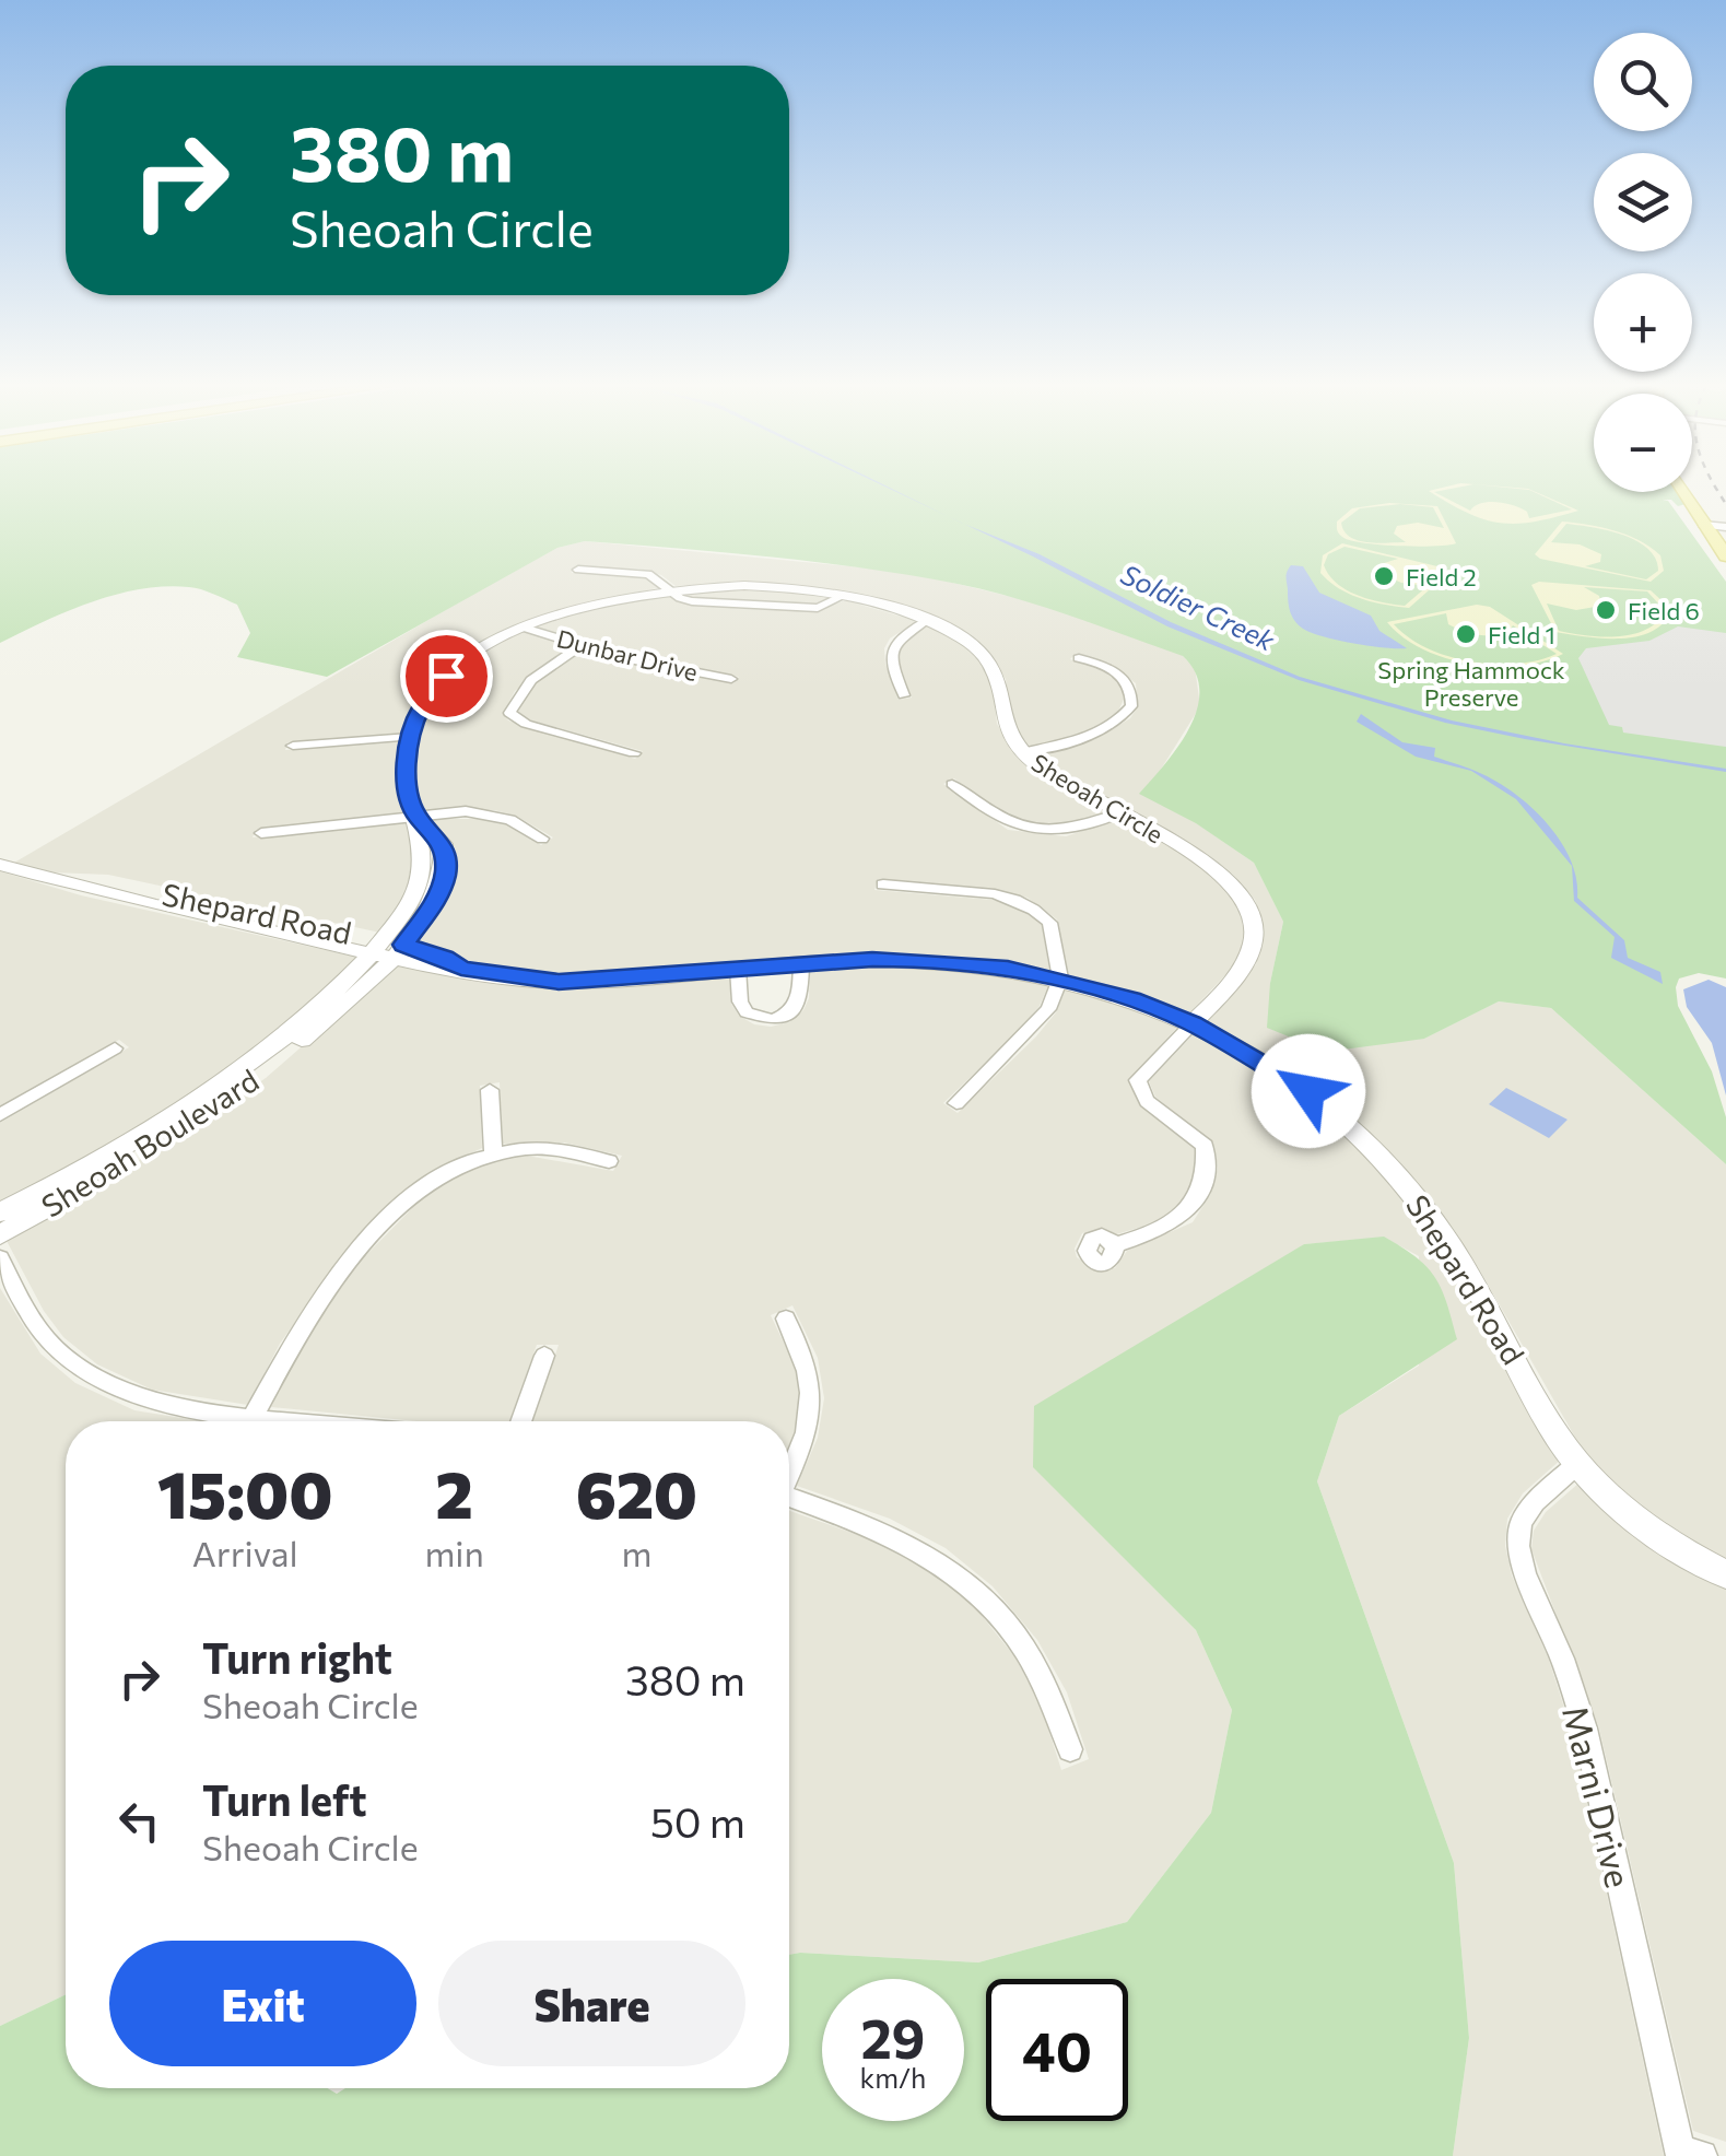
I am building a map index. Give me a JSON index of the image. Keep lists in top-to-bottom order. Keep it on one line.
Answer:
{"streets":{"street":["Dunbar Drive","Sheoah Circle","Shepard Road","Sheoah Boulevard","Marni Drive"]},"crossings":[["Dunbar Drive","Sheoah Circle"],["Sheoah Circle","Shepard Road"],["Sheoah Circle","Sheoah Boulevard"],["Shepard Road","Sheoah Boulevard"],["Shepard Road","Marni Drive"]],"water":["Soldier Creek"],"parks":["Spring Hammock Preserve"],"places":["Field 2","Field 6","Field 1"],"page":{"map_buttons":["+","−"],"turn":["380 m","Sheoah Circle"],"eta":["15:00","Arrival","2","min","620","m"],"list":[{"name":"Turn right","note":"Sheoah Circle","value":"380 m"},{"name":"Turn left","note":"Sheoah Circle","value":"50 m"}],"buttons":["Exit","Share"],"speed":"29 km/h","limit":"40"}}
